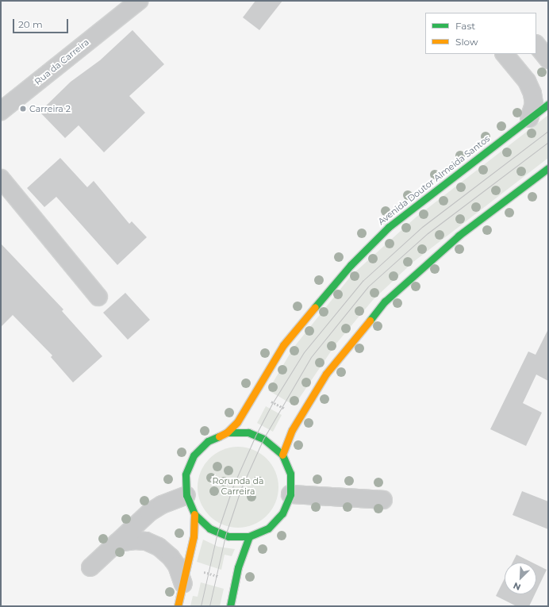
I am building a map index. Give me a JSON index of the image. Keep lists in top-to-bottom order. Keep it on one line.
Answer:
{"streets":{"main road":["Avenida Doutor Almeida Santos"],"street":["Rua da Carreira"]},"parks":["Rorunda da Carreira"],"places":["Carreira 2"],"legend":["Fast","Slow"],"scale_bar":"20 m","north":"bottom left"}
